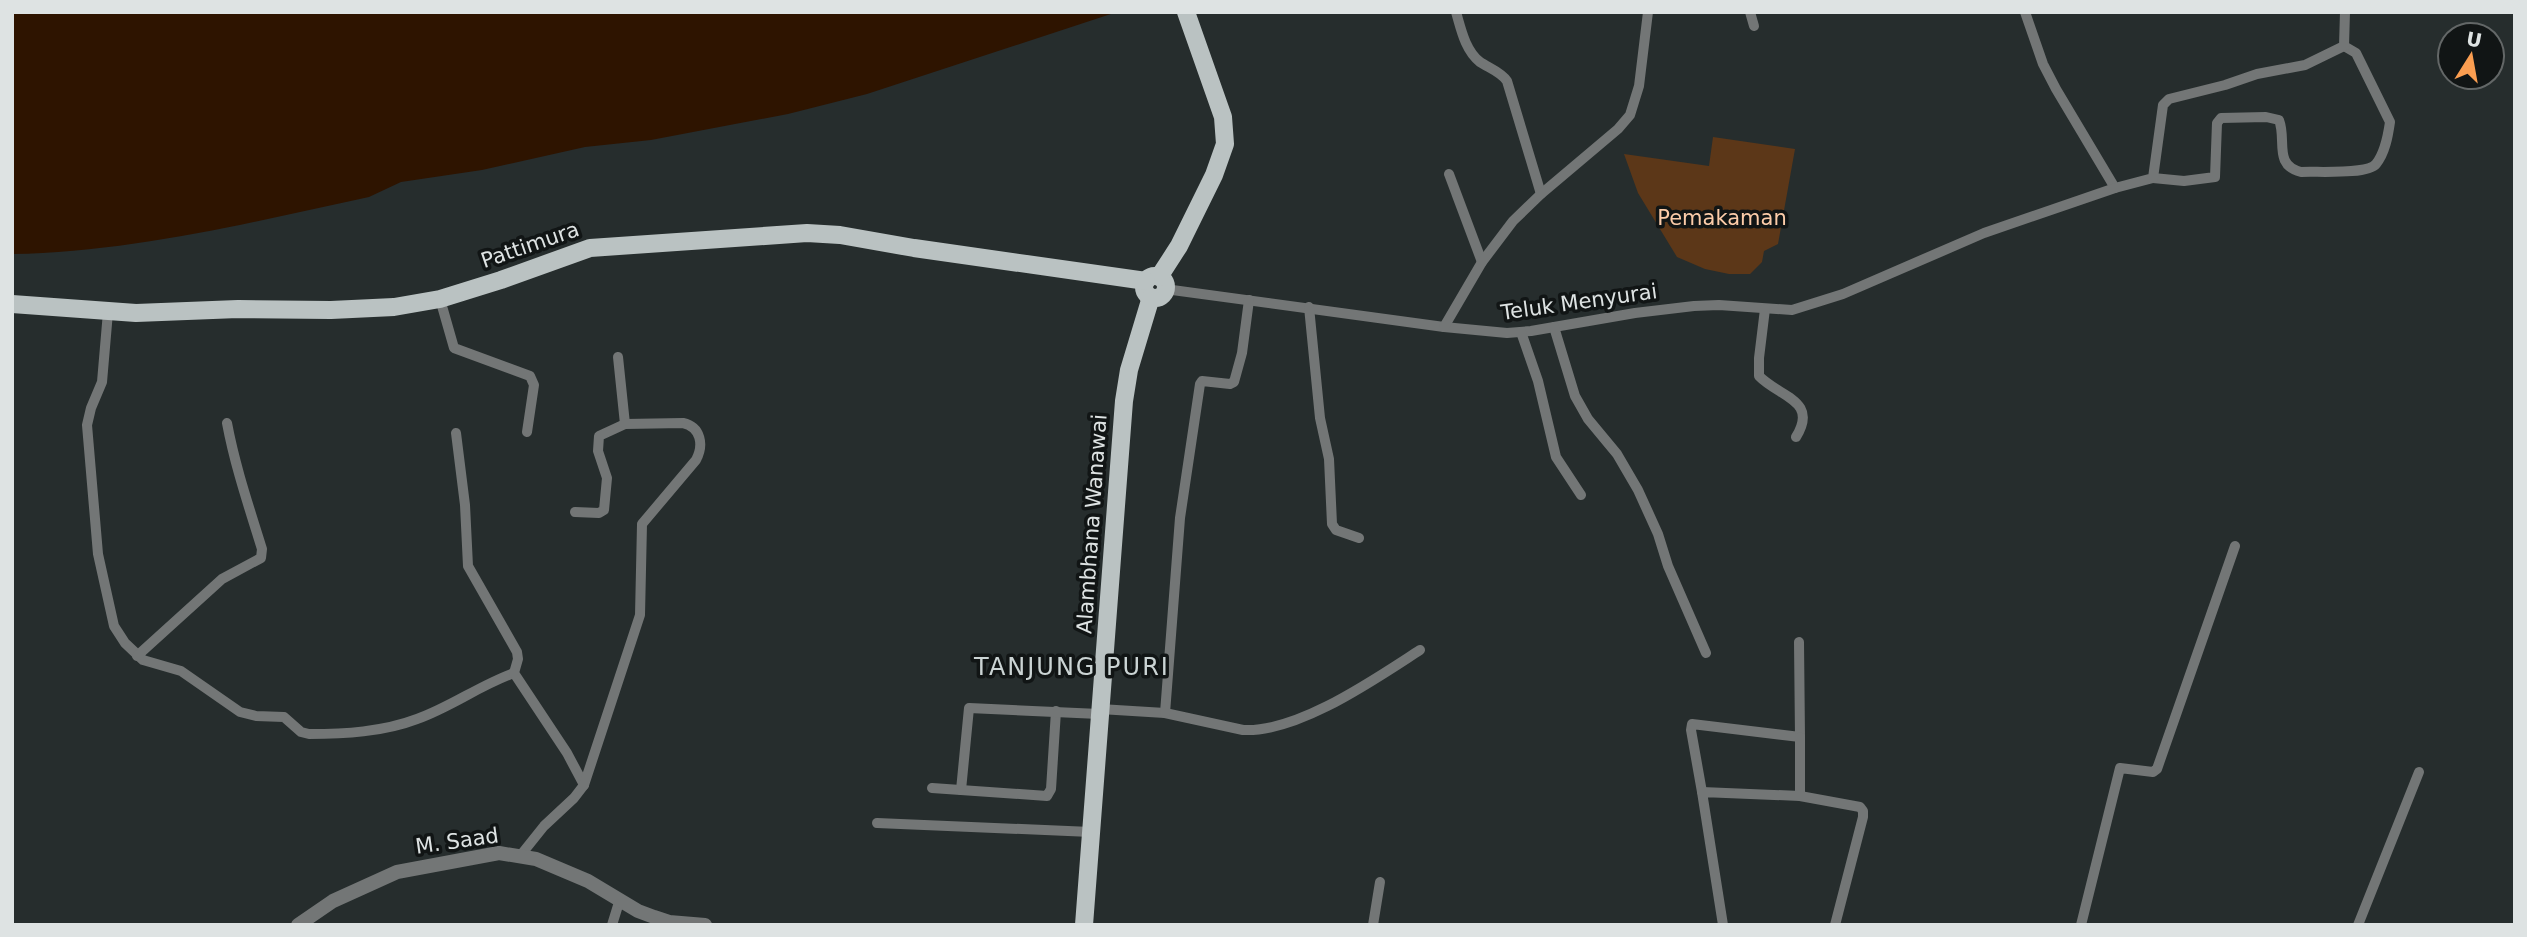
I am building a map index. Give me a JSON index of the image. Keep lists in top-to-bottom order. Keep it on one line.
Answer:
{"streets":{"main road":["Pattimura","Alambhana Wanawai"],"street":["Teluk Menyurai","M. Saad"]},"crossings":[["Pattimura","Teluk Menyurai"],["Pattimura","Alambhana Wanawai"],["Teluk Menyurai","Alambhana Wanawai"]],"districts":["TANJUNG PURI"],"parks":["Pemakaman"],"north":"top"}
